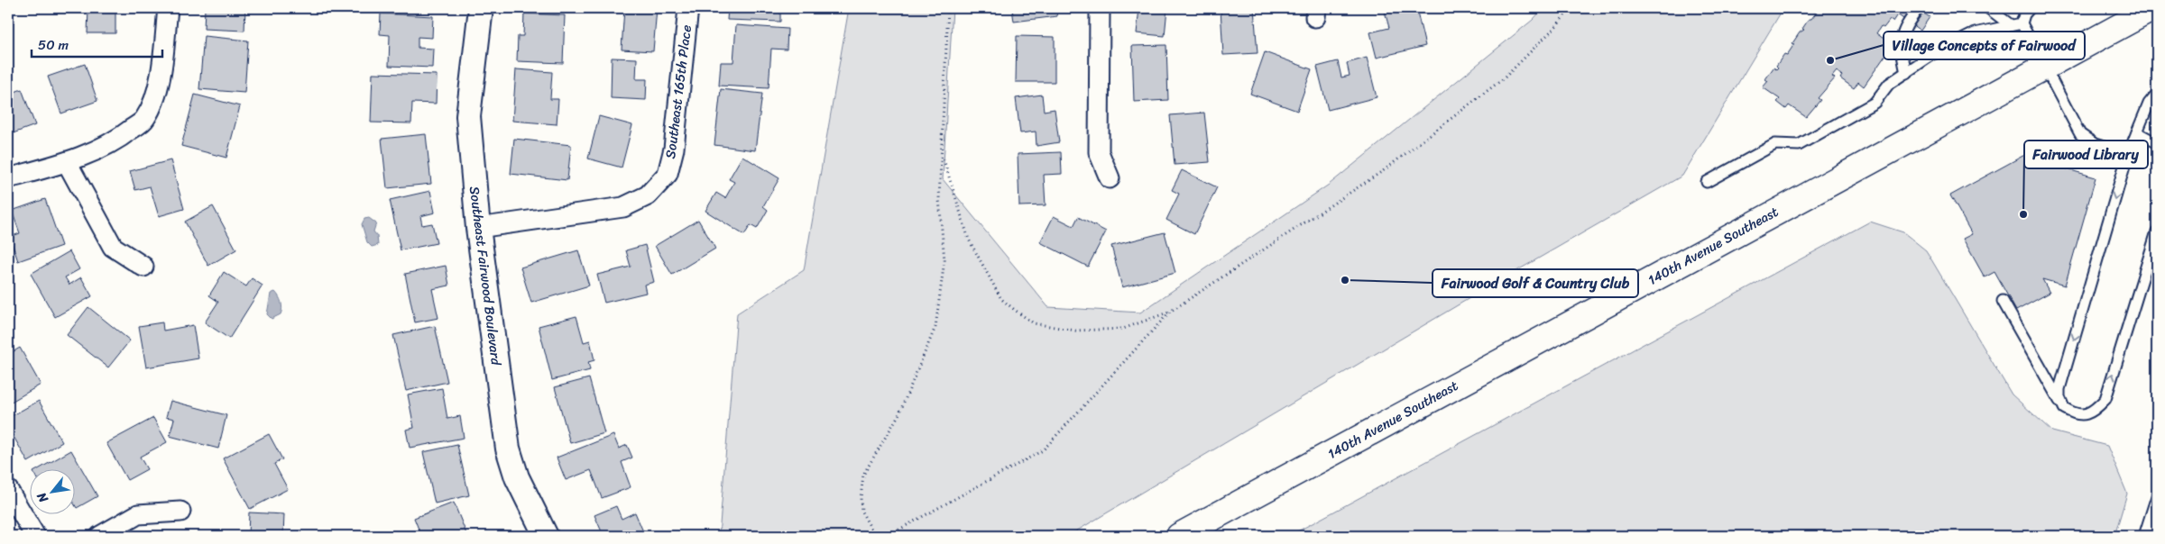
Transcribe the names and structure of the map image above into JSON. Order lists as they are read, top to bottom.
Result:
{
  "streets": {
    "main road": ["140th Avenue Southeast"],
    "street": ["Southeast 165th Place", "Southeast Fairwood Boulevard"]
  },
  "crossings": [
    ["Southeast 165th Place", "Southeast Fairwood Boulevard"]
  ],
  "places": ["Village Concepts of Fairwood", "Fairwood Library", "Fairwood Golf & Country Club"],
  "scale_bar": "50 m",
  "north": "bottom left"
}
